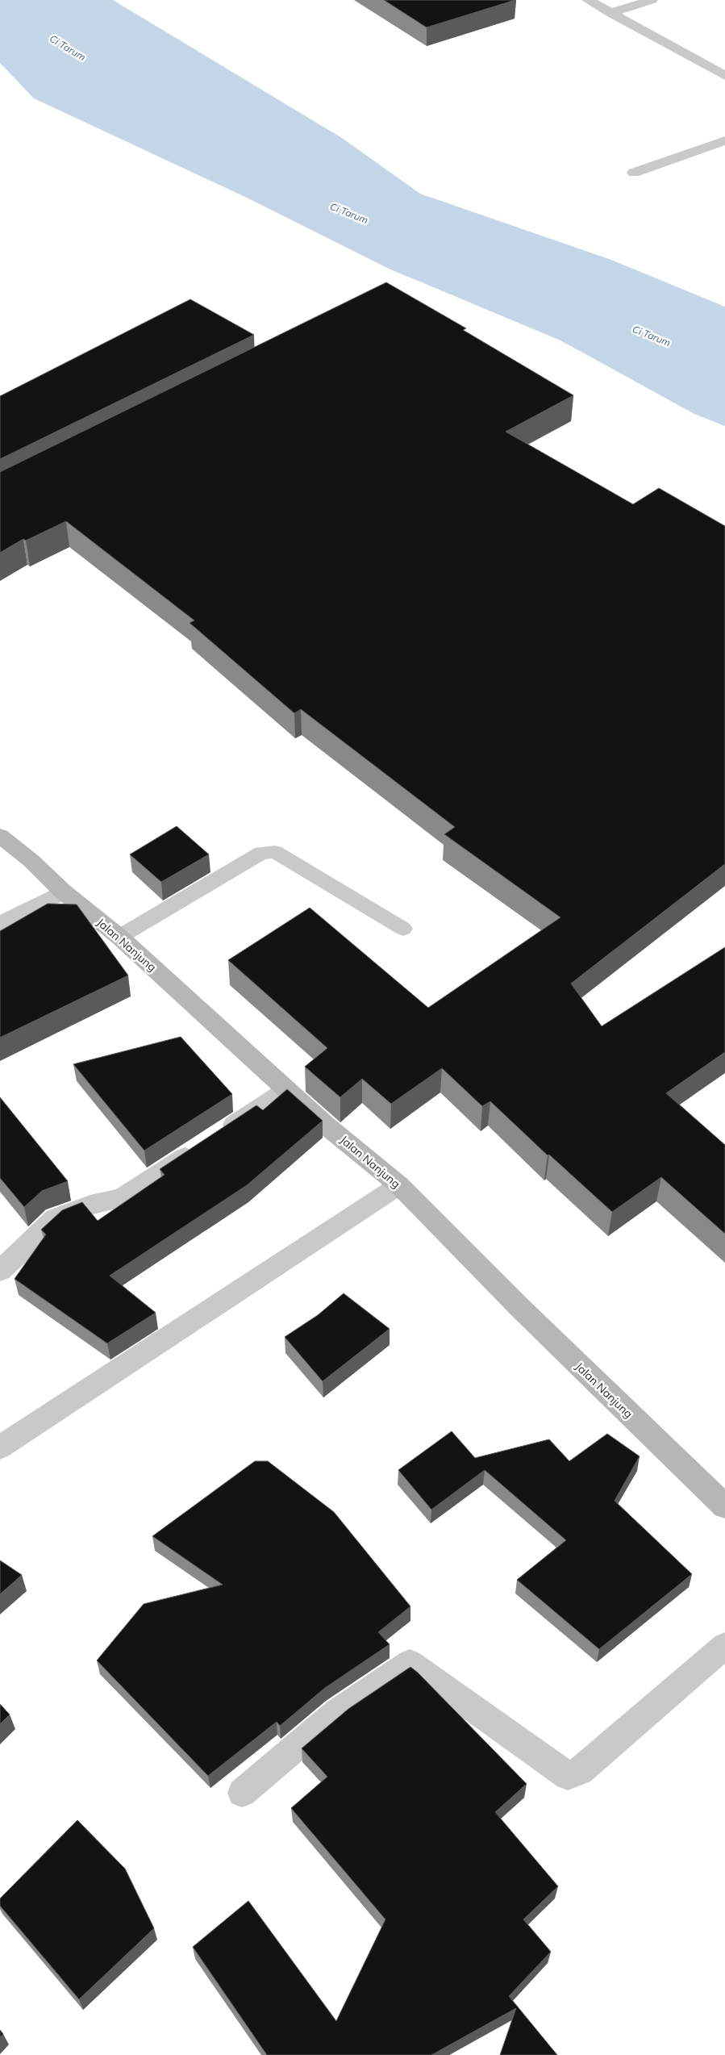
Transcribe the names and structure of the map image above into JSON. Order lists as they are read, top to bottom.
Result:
{
  "streets": {
    "main road": ["Jalan Nanjung"]
  },
  "water": ["Ci Tarum"]
}
